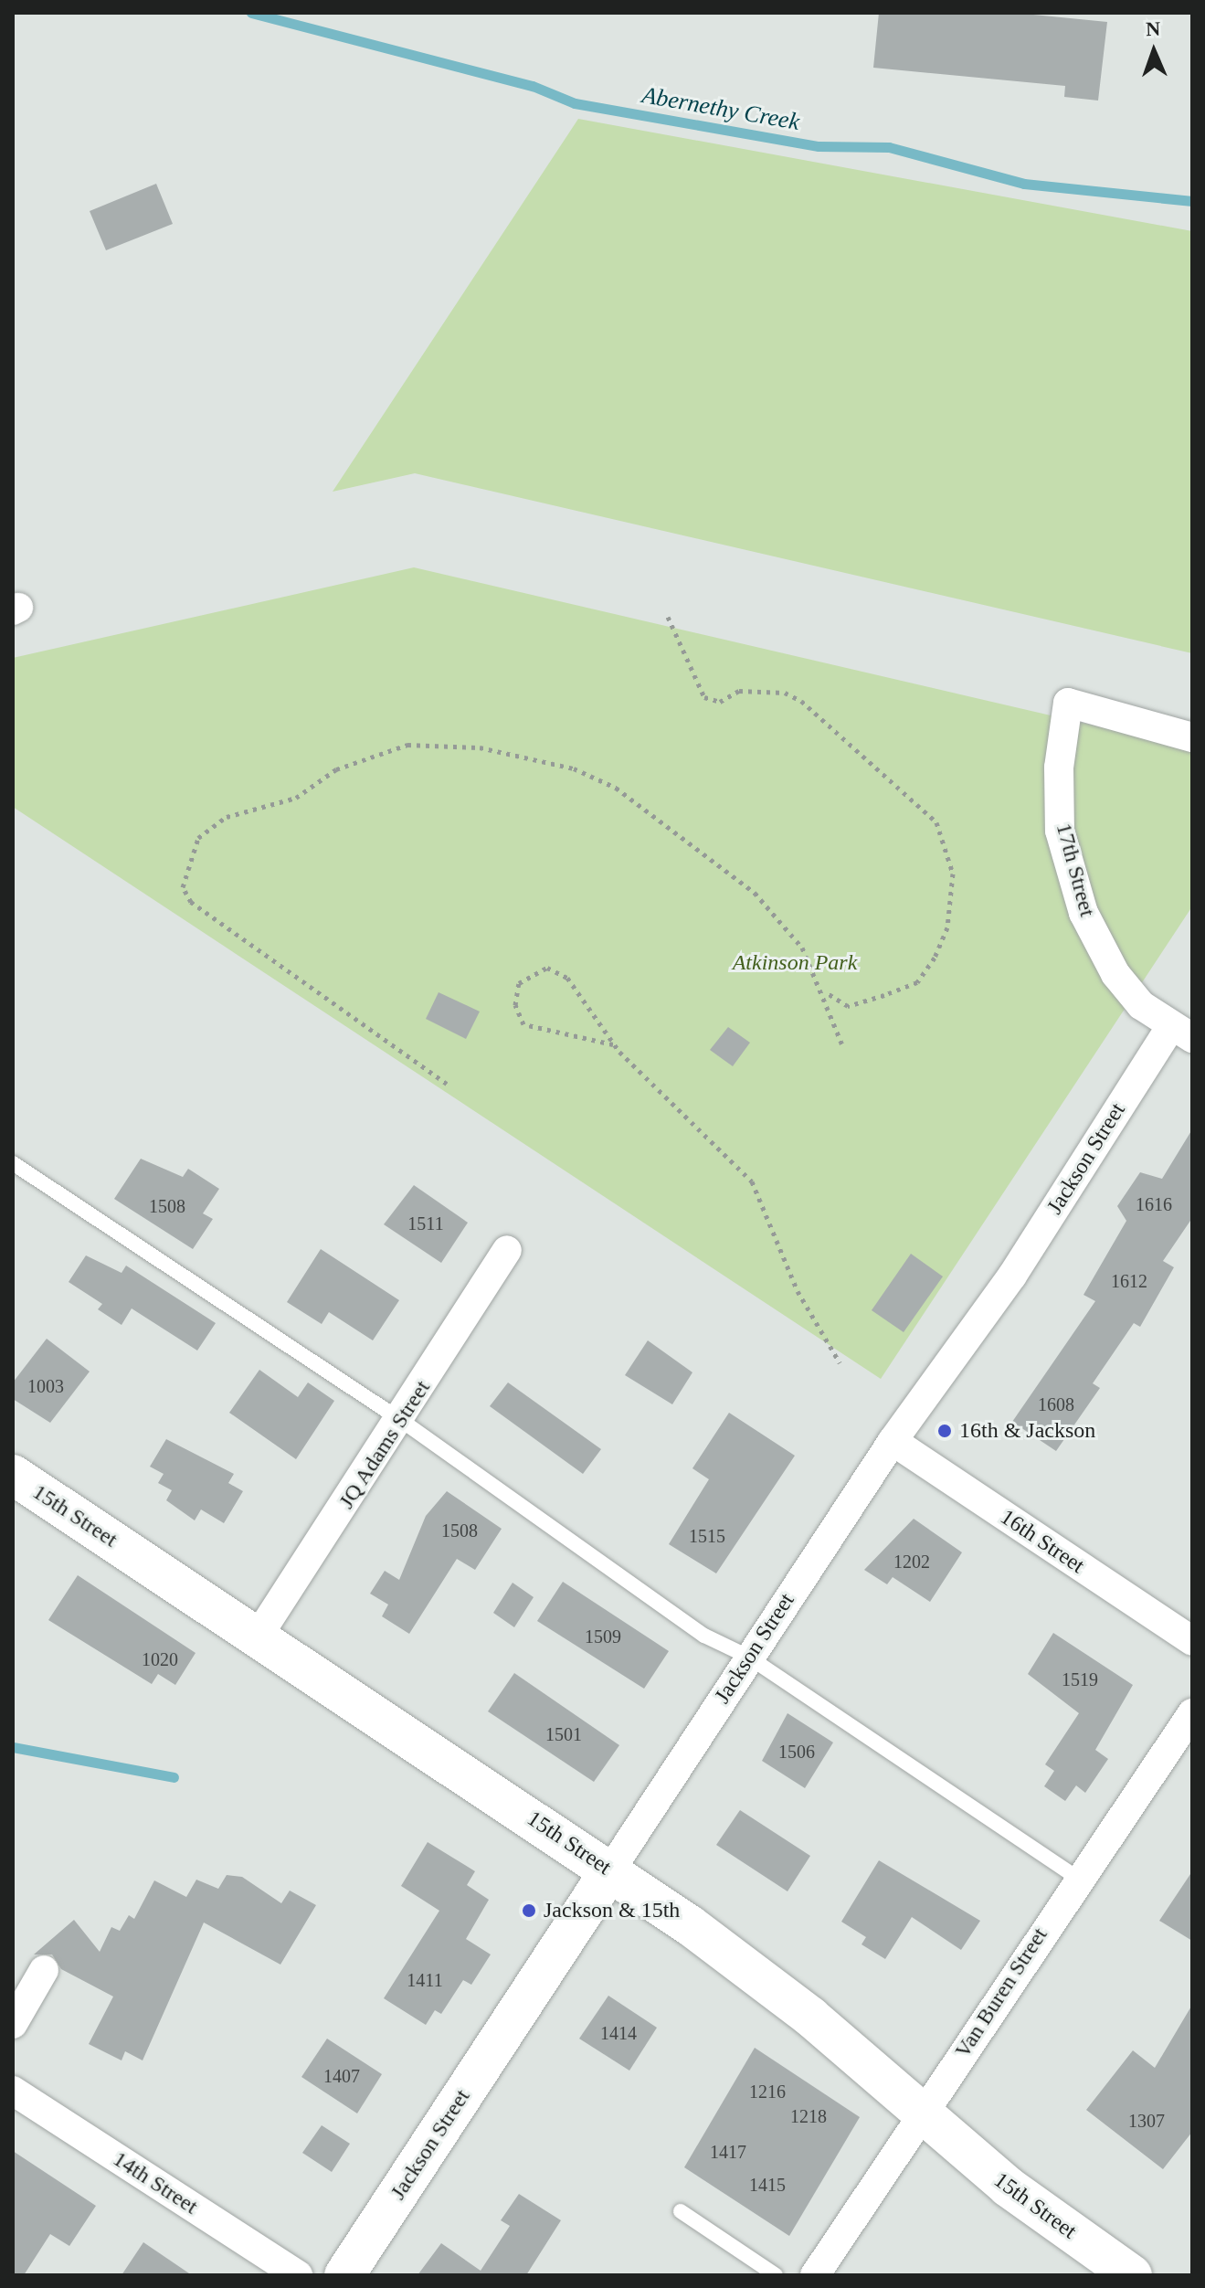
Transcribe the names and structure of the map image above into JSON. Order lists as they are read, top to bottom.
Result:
{
  "streets": {
    "street": [
      "17th Street",
      "Jackson Street",
      "JQ Adams Street",
      "15th Street",
      "16th Street",
      "Van Buren Street",
      "14th Street"
    ]
  },
  "crossings": [
    ["17th Street", "Jackson Street"],
    ["Jackson Street", "15th Street"],
    ["Jackson Street", "16th Street"],
    ["JQ Adams Street", "15th Street"],
    ["15th Street", "Van Buren Street"]
  ],
  "water": ["Abernethy Creek"],
  "parks": ["Atkinson Park"],
  "places": ["16th & Jackson", "Jackson & 15th"],
  "house_numbers": [
    "1616",
    "1508",
    "1511",
    "1612",
    "1003",
    "1608",
    "1508",
    "1515",
    "1202",
    "1509",
    "1020",
    "1519",
    "1501",
    "1506",
    "1411",
    "1414",
    "1407",
    "1216",
    "1218",
    "1307",
    "1417",
    "1415"
  ],
  "north": "top"
}
